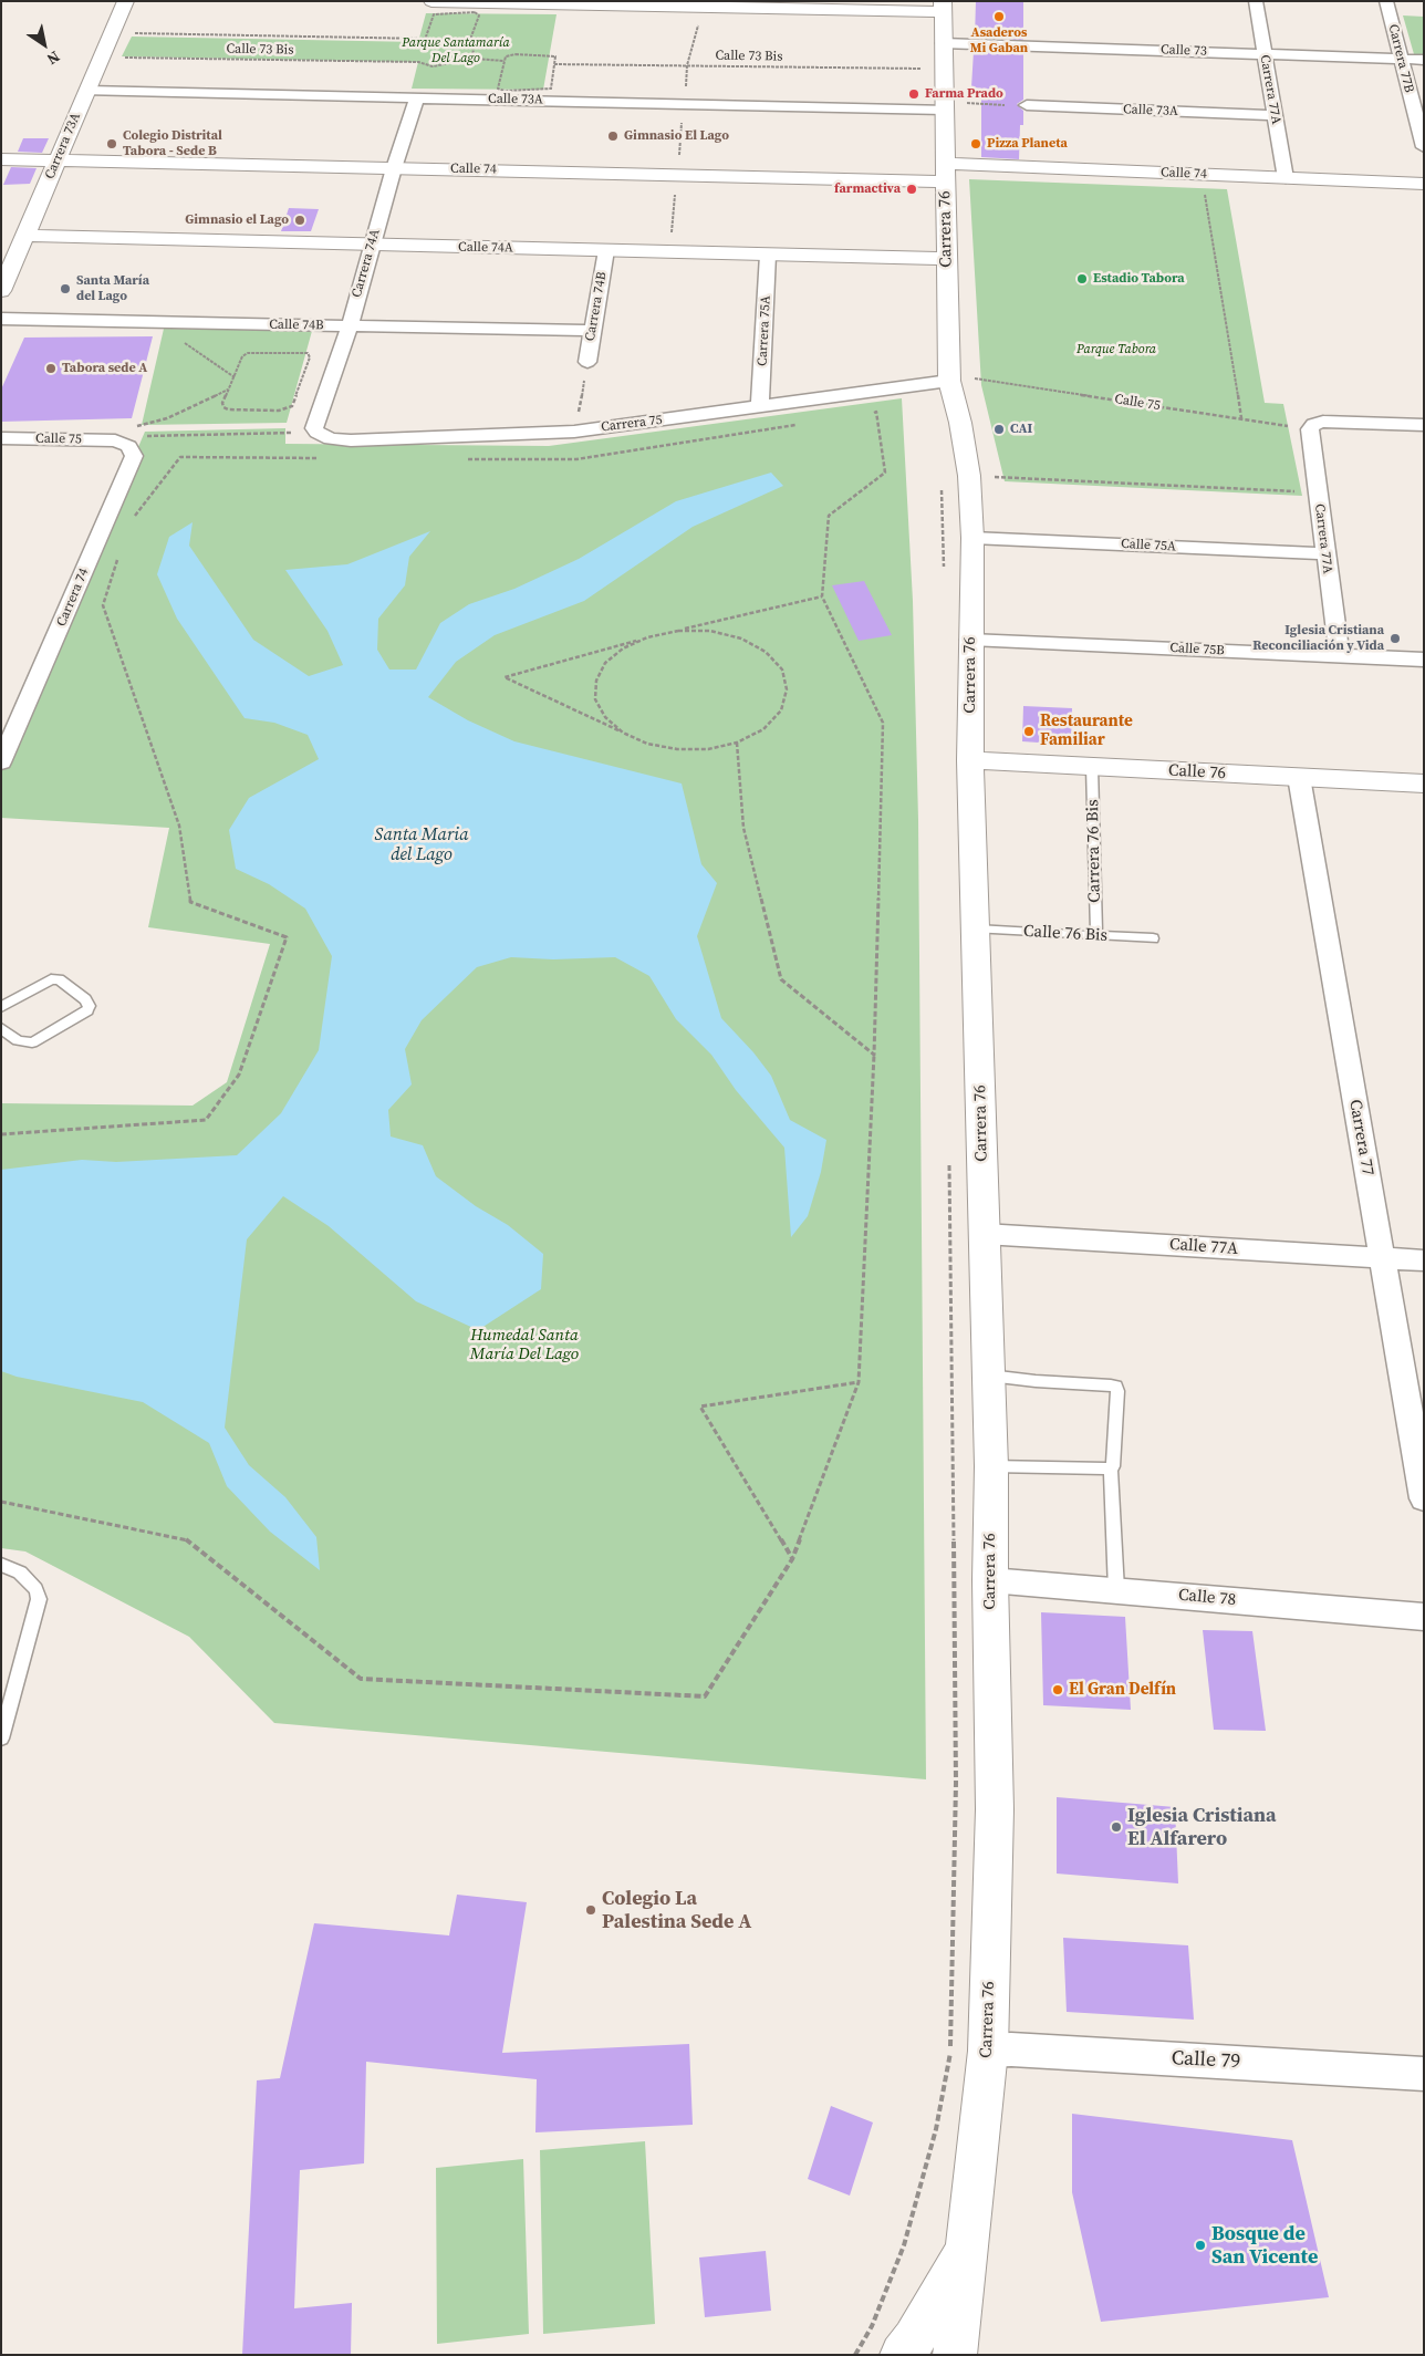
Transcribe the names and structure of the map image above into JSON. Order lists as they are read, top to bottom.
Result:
{
  "streets": {
    "street": [
      "Calle 73",
      "Carrera 77B",
      "Carrera 77A",
      "Calle 73A",
      "Carrera 73A",
      "Calle 74",
      "Carrera 76",
      "Calle 74A",
      "Carrera 74A",
      "Carrera 74B",
      "Calle 74B",
      "Carrera 75A",
      "Calle 75",
      "Carrera 75",
      "Calle 75A",
      "Carrera 74",
      "Calle 75B",
      "Calle 76",
      "Carrera 77",
      "Calle 77A",
      "Calle 78",
      "Calle 79"
    ],
    "lane": ["Carrera 76 Bis", "Calle 76 Bis"],
    "path": ["Calle 73 Bis"]
  },
  "crossings": [
    ["Calle 73 Bis", "Carrera 73A"],
    ["Calle 73 Bis", "Carrera 76"],
    ["Calle 73", "Carrera 77B"],
    ["Calle 73", "Carrera 77A"],
    ["Calle 73", "Carrera 76"],
    ["Carrera 77A", "Calle 73A"],
    ["Carrera 77A", "Calle 74"],
    ["Carrera 77A", "Calle 75"],
    ["Carrera 77A", "Calle 75A"],
    ["Carrera 77A", "Calle 75B"],
    ["Calle 73A", "Carrera 73A"],
    ["Calle 73A", "Carrera 76"],
    ["Calle 73A", "Carrera 74A"],
    ["Carrera 73A", "Calle 74"],
    ["Carrera 73A", "Calle 74A"],
    ["Calle 74", "Carrera 76"],
    ["Calle 74", "Carrera 74A"],
    ["Carrera 76", "Calle 74A"],
    ["Carrera 76", "Calle 75"],
    ["Carrera 76", "Carrera 75"],
    ["Carrera 76", "Calle 75A"],
    ["Carrera 76", "Calle 75B"],
    ["Carrera 76", "Calle 76"],
    ["Carrera 76", "Calle 76 Bis"],
    ["Carrera 76", "Calle 77A"],
    ["Carrera 76", "Calle 78"],
    ["Carrera 76", "Calle 79"],
    ["Calle 74A", "Carrera 74A"],
    ["Calle 74A", "Carrera 74B"],
    ["Calle 74A", "Carrera 75A"],
    ["Carrera 74A", "Calle 74B"],
    ["Carrera 74A", "Carrera 75"],
    ["Carrera 74B", "Calle 74B"],
    ["Carrera 75A", "Carrera 75"],
    ["Calle 75", "Carrera 75"],
    ["Calle 75", "Carrera 74"],
    ["Calle 76", "Carrera 76 Bis"],
    ["Calle 76", "Carrera 77"],
    ["Carrera 76 Bis", "Calle 76 Bis"],
    ["Carrera 77", "Calle 77A"]
  ],
  "water": ["Santa Maria del Lago"],
  "parks": ["Parque Santamaría Del Lago", "Parque Tabora", "Humedal Santa María Del Lago"],
  "places": [
    "Asaderos Mi Gaban",
    "Farma Prado",
    "Gimnasio El Lago",
    "Colegio Distrital Tabora - Sede B",
    "Pizza Planeta",
    "farmactiva",
    "Gimnasio el Lago",
    "Estadio Tabora",
    "Santa María del Lago",
    "Tabora sede A",
    "CAI",
    "Iglesia Cristiana Reconciliación y Vida",
    "Restaurante Familiar",
    "El Gran Delfín",
    "Iglesia Cristiana El Alfarero",
    "Colegio La Palestina Sede A",
    "Bosque de San Vicente"
  ],
  "north": "bottom right"
}
